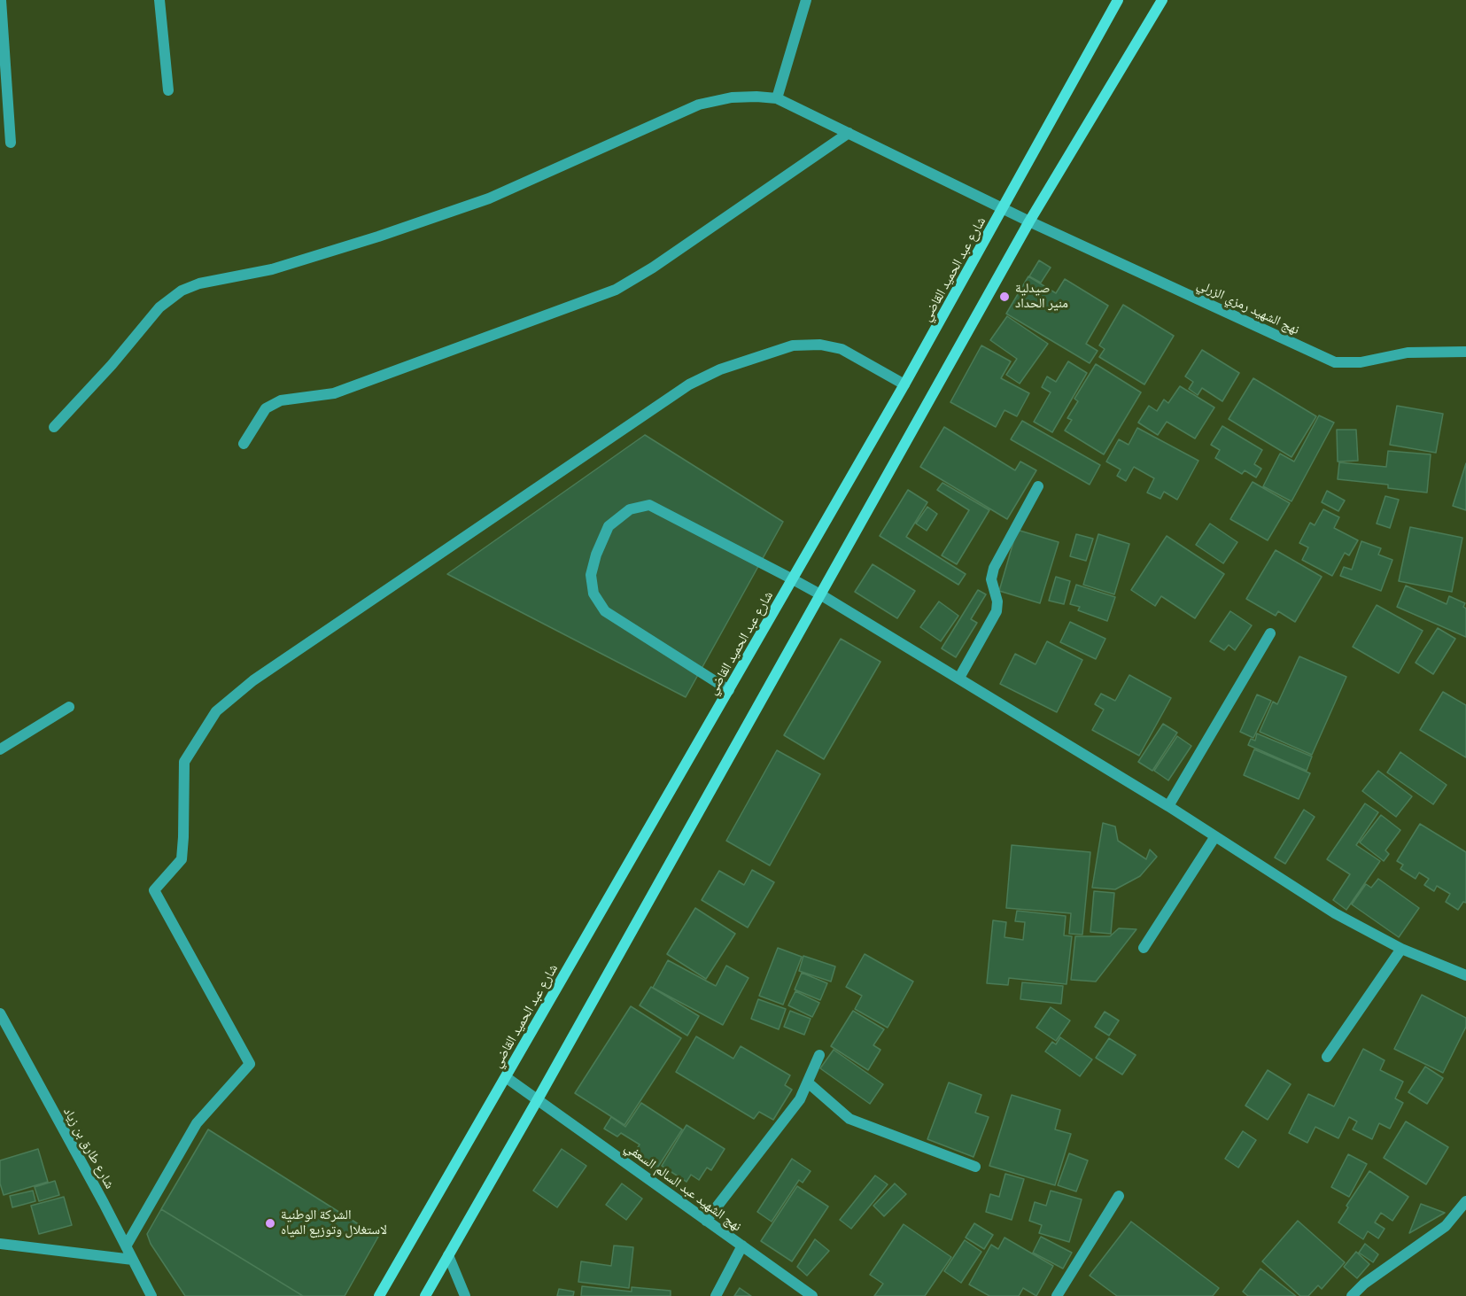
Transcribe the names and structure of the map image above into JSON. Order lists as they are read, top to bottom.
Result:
{
  "streets": {
    "main road": ["شارع عبد الحميد القاضي"],
    "street": ["نهج الشهيد رمزي الزرلي", "شارع طارق بن زياد", "نهج الشهيد عبد السالم السعفي"]
  },
  "crossings": [
    ["شارع عبد الحميد القاضي", "نهج الشهيد رمزي الزرلي"],
    ["شارع عبد الحميد القاضي", "نهج الشهيد عبد السالم السعفي"]
  ],
  "places": ["صيدلية منير الحداد", "الشركة الوطنية لاستغلال وتوزيع المياه"]
}
